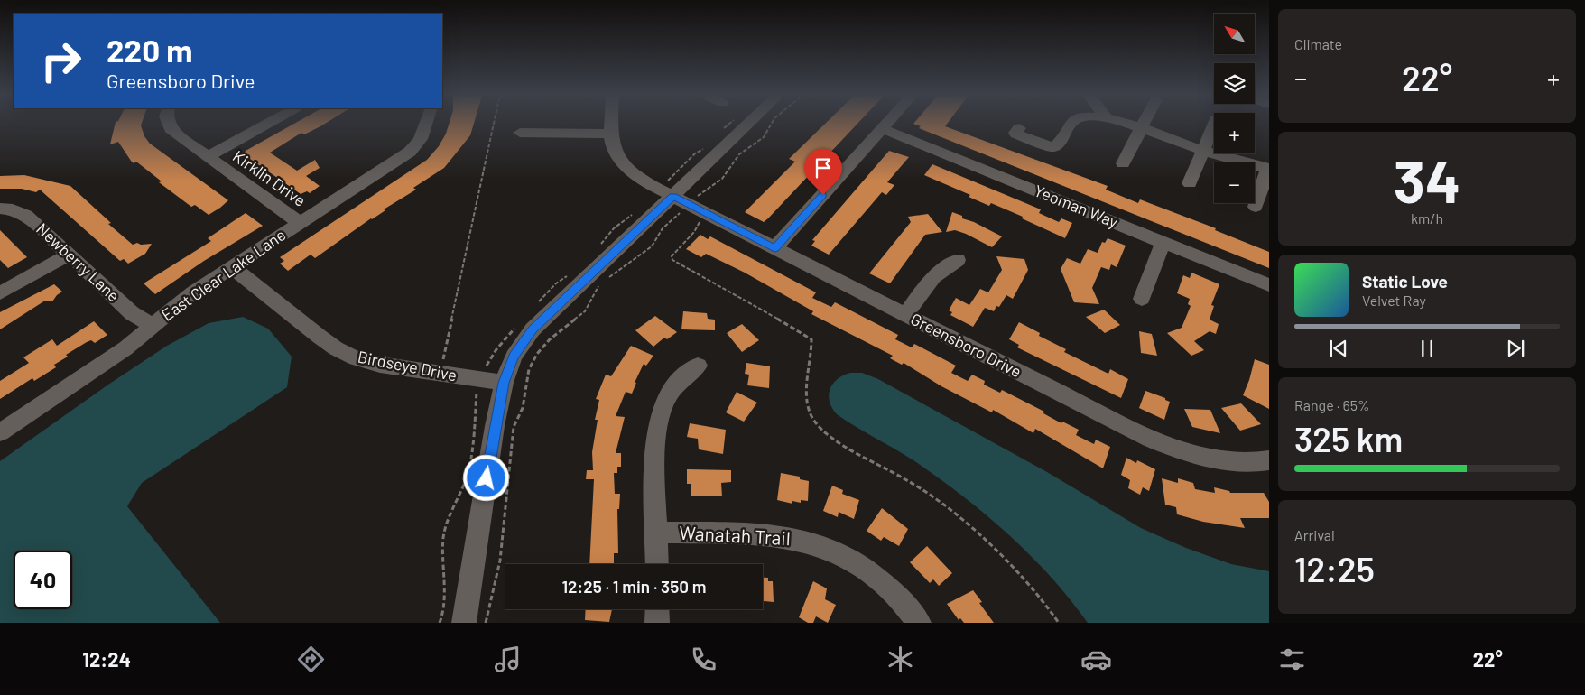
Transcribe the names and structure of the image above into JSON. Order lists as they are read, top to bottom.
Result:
{
  "streets": {
    "street": [
      "Kirklin Drive",
      "Yeoman Way",
      "Newberry Lane",
      "East Clear Lake Lane",
      "Greensboro Drive",
      "Birdseye Drive",
      "Wanatah Trail"
    ]
  },
  "crossings": [
    ["Kirklin Drive", "East Clear Lake Lane"],
    ["Newberry Lane", "East Clear Lake Lane"],
    ["East Clear Lake Lane", "Birdseye Drive"]
  ],
  "north": "top left",
  "page": {
    "tile": [
      "Climate",
      ["34", "km/h"],
      ["Range · 65%", "325 km"],
      ["Arrival", "12:25"]
    ],
    "map_buttons": ["+", "−"],
    "turn": ["220 m", "Greensboro Drive"],
    "heat": ["−", "22°", "+"],
    "song": ["Static Love", "Velvet Ray"],
    "limit": "40",
    "trip": "12:25 · 1 min · 350 m",
    "tabs": ["12:24", "22°"]
  }
}
